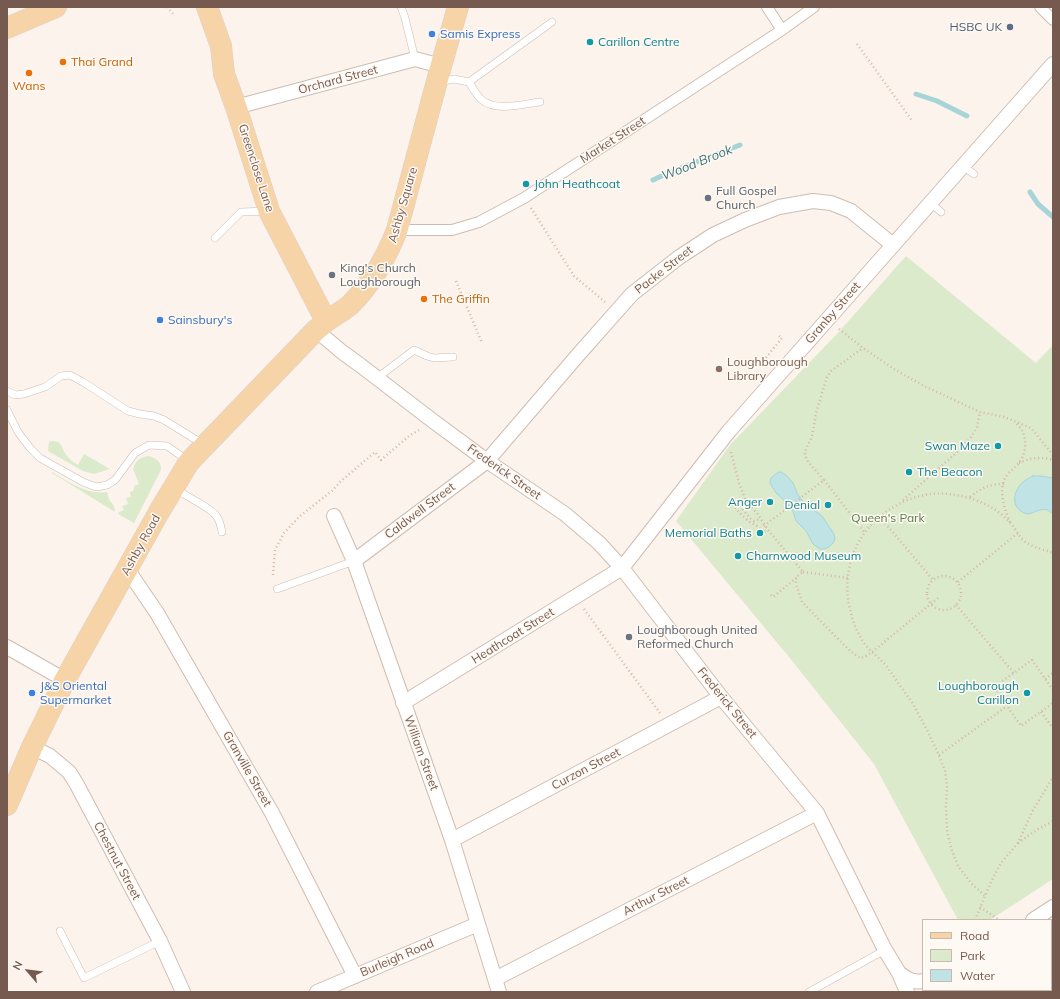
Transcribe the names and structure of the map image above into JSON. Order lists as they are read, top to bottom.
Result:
{
  "streets": {
    "main road": ["Greenclose Lane", "Ashby Square", "Ashby Road"],
    "street": [
      "Orchard Street",
      "Market Street",
      "Packe Street",
      "Granby Street",
      "Frederick Street",
      "Caldwell Street",
      "Heathcoat Street",
      "William Street",
      "Granville Street",
      "Curzon Street",
      "Chestnut Street",
      "Arthur Street",
      "Burleigh Road"
    ]
  },
  "crossings": [
    ["Orchard Street", "Greenclose Lane"],
    ["Orchard Street", "Ashby Square"],
    ["Market Street", "Ashby Square"],
    ["Greenclose Lane", "Ashby Square"],
    ["Greenclose Lane", "Frederick Street"],
    ["Greenclose Lane", "Ashby Road"],
    ["Ashby Square", "Frederick Street"],
    ["Ashby Square", "Ashby Road"],
    ["Packe Street", "Granby Street"],
    ["Packe Street", "Frederick Street"],
    ["Packe Street", "Caldwell Street"],
    ["Granby Street", "Frederick Street"],
    ["Granby Street", "Heathcoat Street"],
    ["Frederick Street", "Caldwell Street"],
    ["Frederick Street", "Ashby Road"],
    ["Frederick Street", "Heathcoat Street"],
    ["Frederick Street", "Curzon Street"],
    ["Frederick Street", "Arthur Street"],
    ["Caldwell Street", "William Street"],
    ["Ashby Road", "Granville Street"],
    ["Ashby Road", "Chestnut Street"],
    ["Heathcoat Street", "William Street"],
    ["William Street", "Curzon Street"],
    ["William Street", "Arthur Street"],
    ["William Street", "Burleigh Road"],
    ["Granville Street", "Burleigh Road"]
  ],
  "water": ["Wood Brook"],
  "parks": ["Queen's Park"],
  "places": [
    "HSBC UK",
    "Samis Express",
    "Carillon Centre",
    "Thai Grand",
    "Wans",
    "John Heathcoat",
    "Full Gospel Church",
    "King's Church Loughborough",
    "The Griffin",
    "Sainsbury's",
    "Loughborough Library",
    "Swan Maze",
    "The Beacon",
    "Anger",
    "Denial",
    "Memorial Baths",
    "Charnwood Museum",
    "Loughborough United Reformed Church",
    "J&S Oriental Supermarket",
    "Loughborough Carillon"
  ],
  "legend": ["Road", "Park", "Water"],
  "north": "top left"
}
